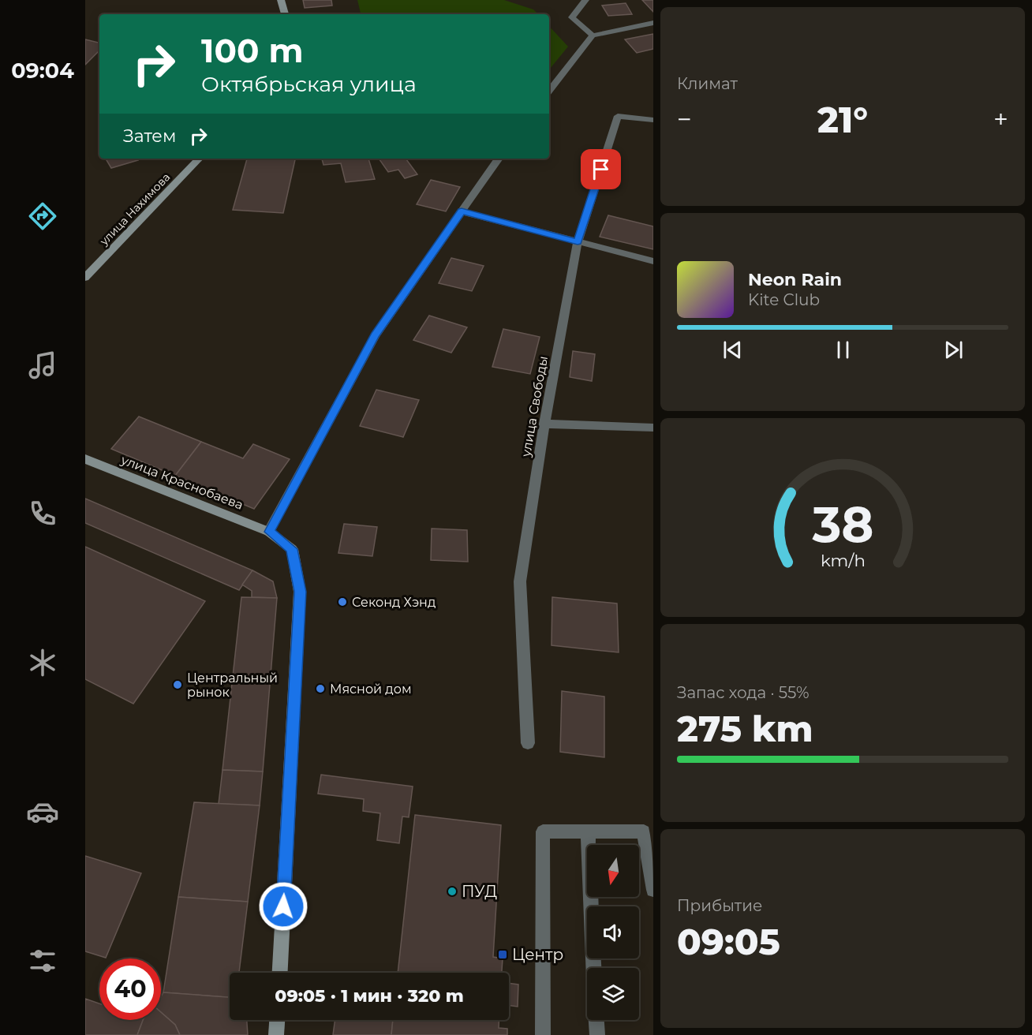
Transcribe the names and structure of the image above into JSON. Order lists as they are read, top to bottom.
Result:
{
  "streets": {
    "street": ["улица Нахимова", "улица Свободы", "улица Краснобаева"]
  },
  "places": {
    "other": [
      "Секонд Хэнд",
      "Центральный рынок",
      "Мясной дом",
      "ПУД"
    ],
    "transit": ["Центр"]
  },
  "north": "bottom",
  "page": {
    "tabs": "09:04",
    "tile": [
      "Климат",
      ["Запас хода · 55%", "275 km"],
      ["Прибытие", "09:05"]
    ],
    "turn": ["100 m", "Октябрьская улица"],
    "heat": ["−", "21°", "+"],
    "then": "Затем",
    "song": ["Neon Rain", "Kite Club"],
    "limit": "40",
    "trip": "09:05 · 1 мин · 320 m",
    "gauge": ["38", "km/h"]
  }
}
